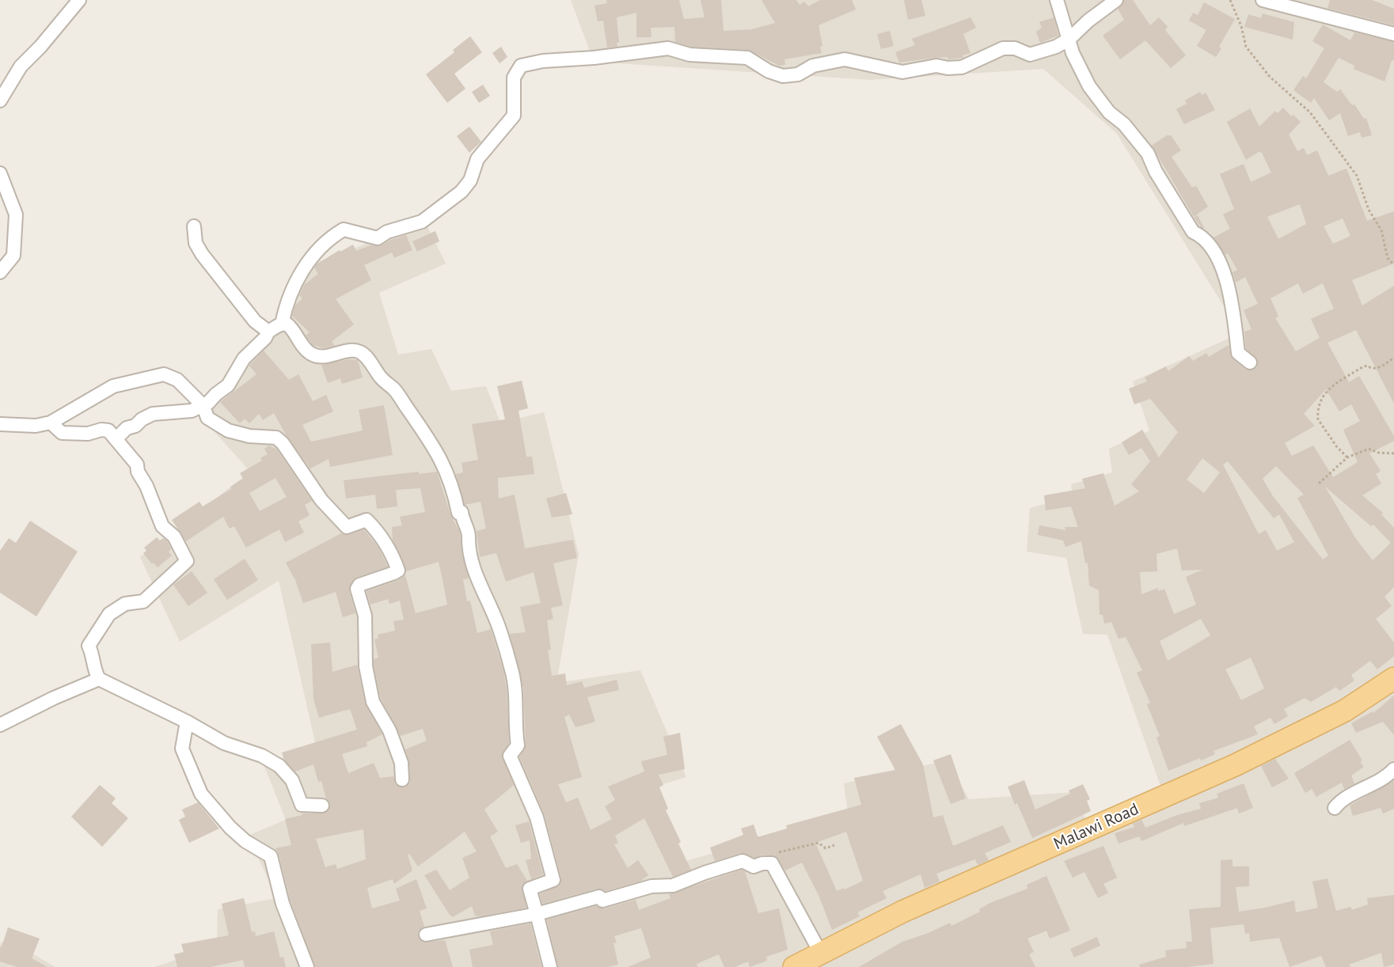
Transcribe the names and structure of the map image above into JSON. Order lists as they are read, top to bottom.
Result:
{
  "streets": {
    "main road": ["Malawi Road"]
  }
}
